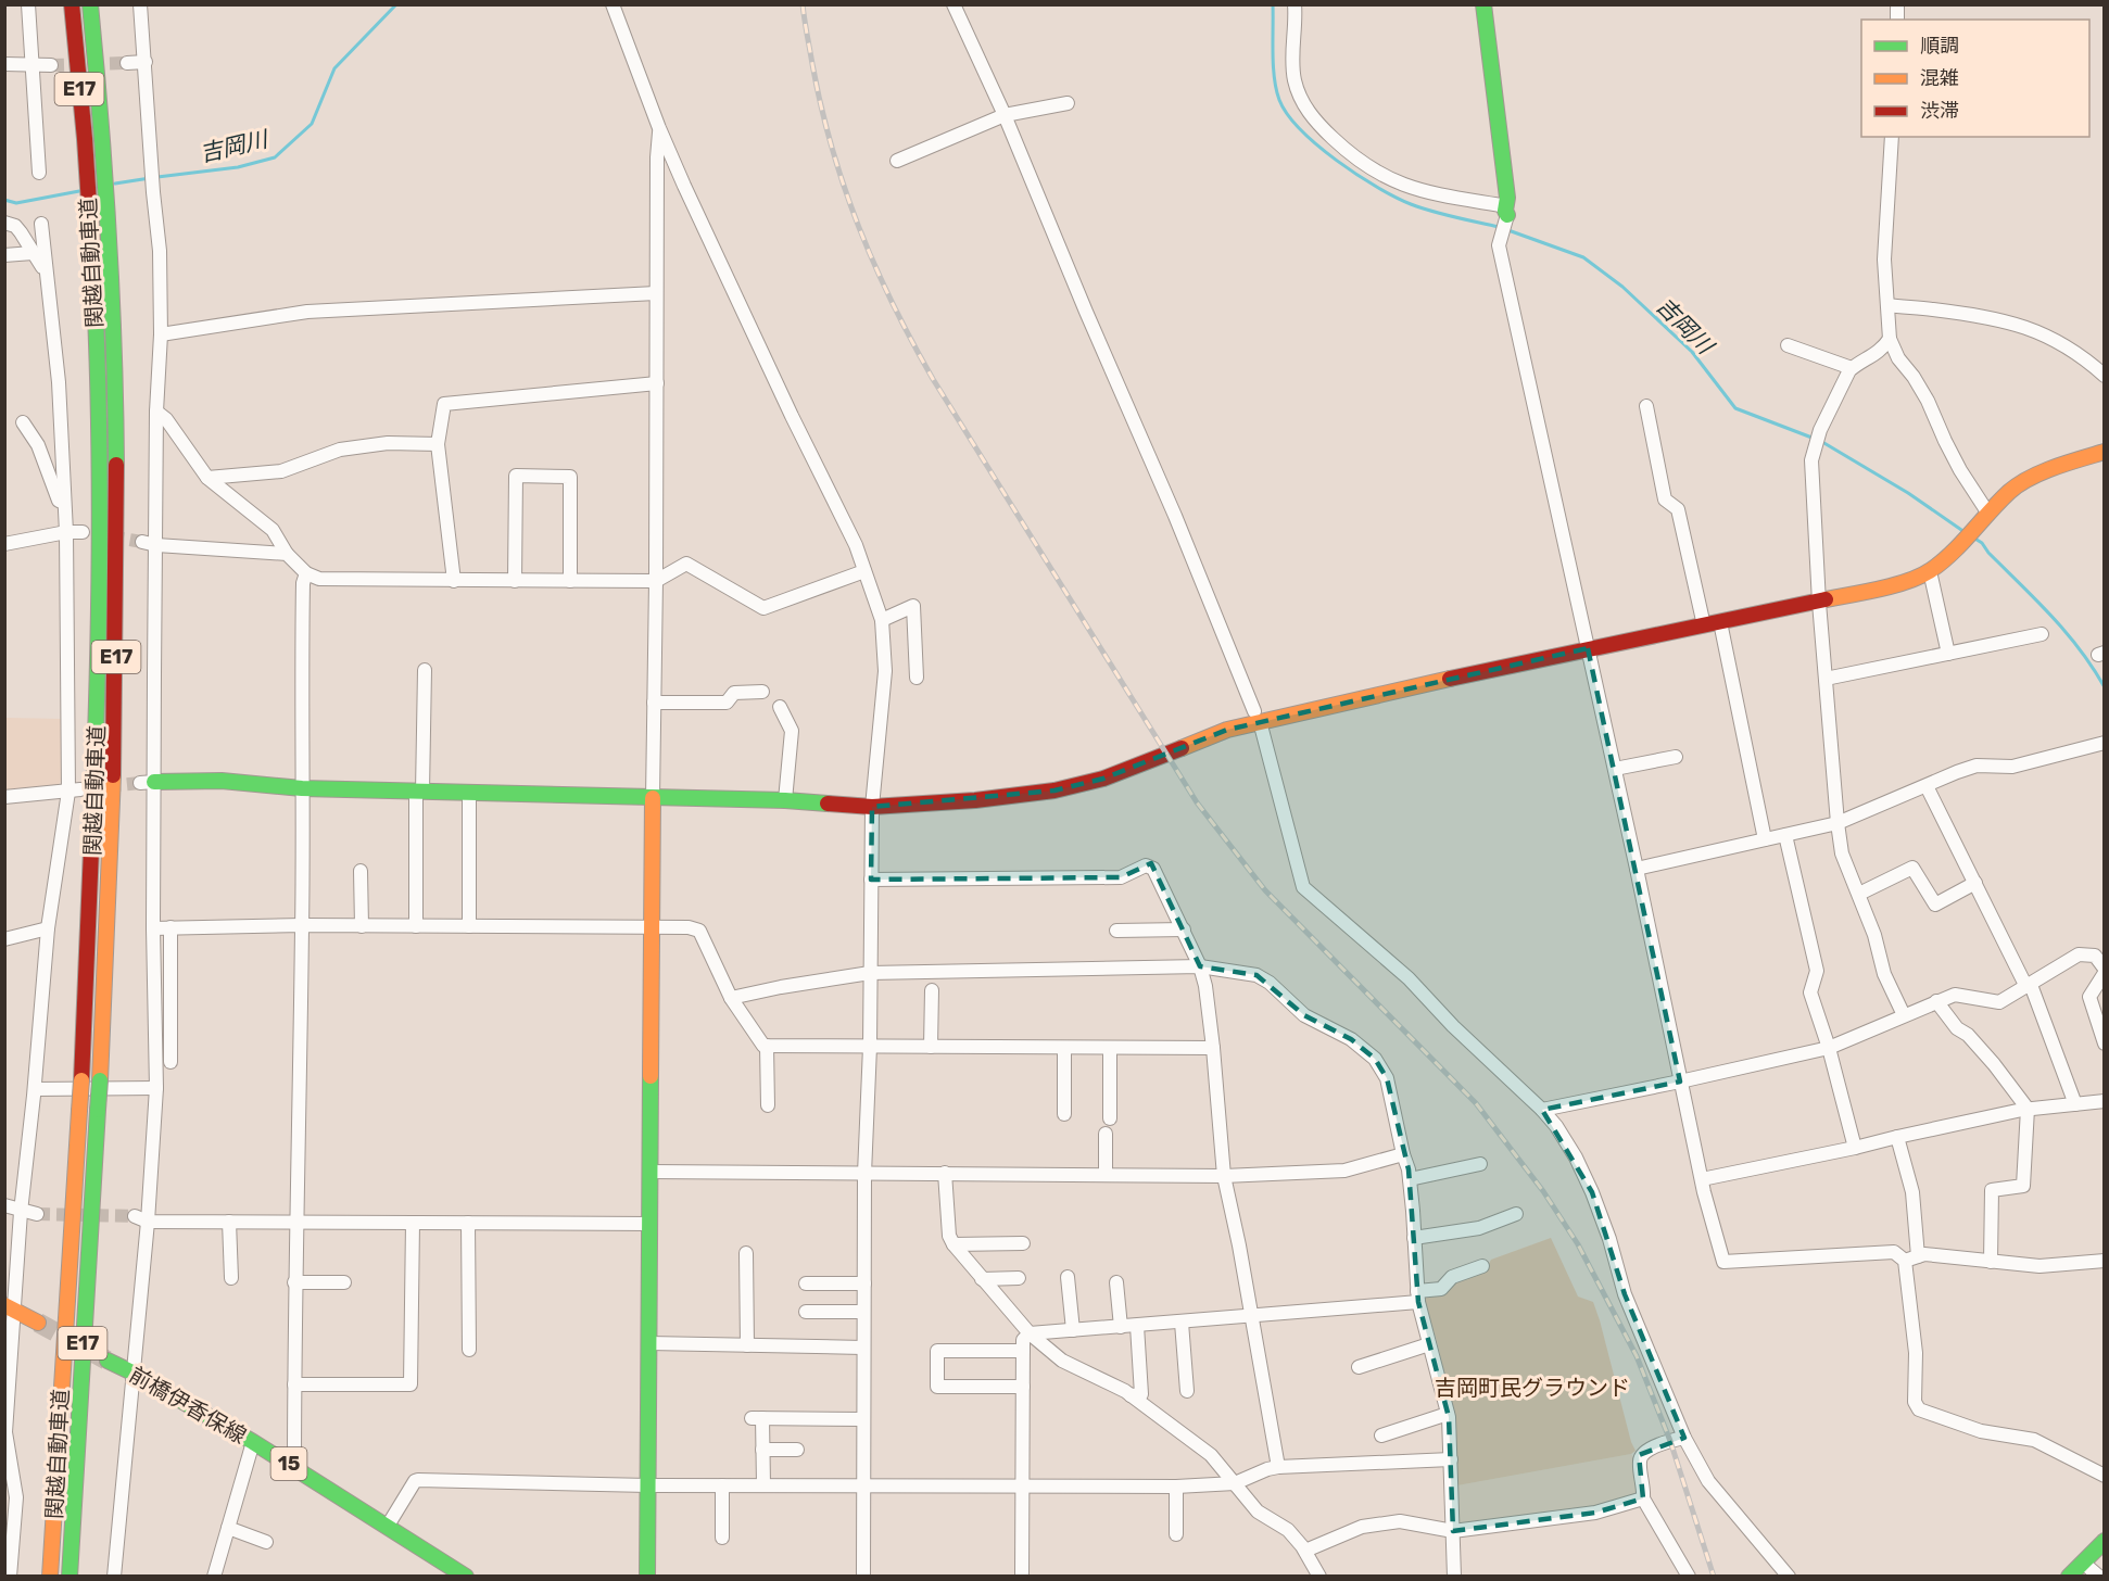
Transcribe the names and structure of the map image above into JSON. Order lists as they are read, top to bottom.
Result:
{
  "streets": {
    "main road": [
      "E17",
      "関越自動車道",
      "前橋伊香保線",
      "15"
    ]
  },
  "water": ["吉岡川"],
  "parks": ["吉岡町民グラウンド"],
  "legend": ["順調", "混雑", "渋滞"]
}
